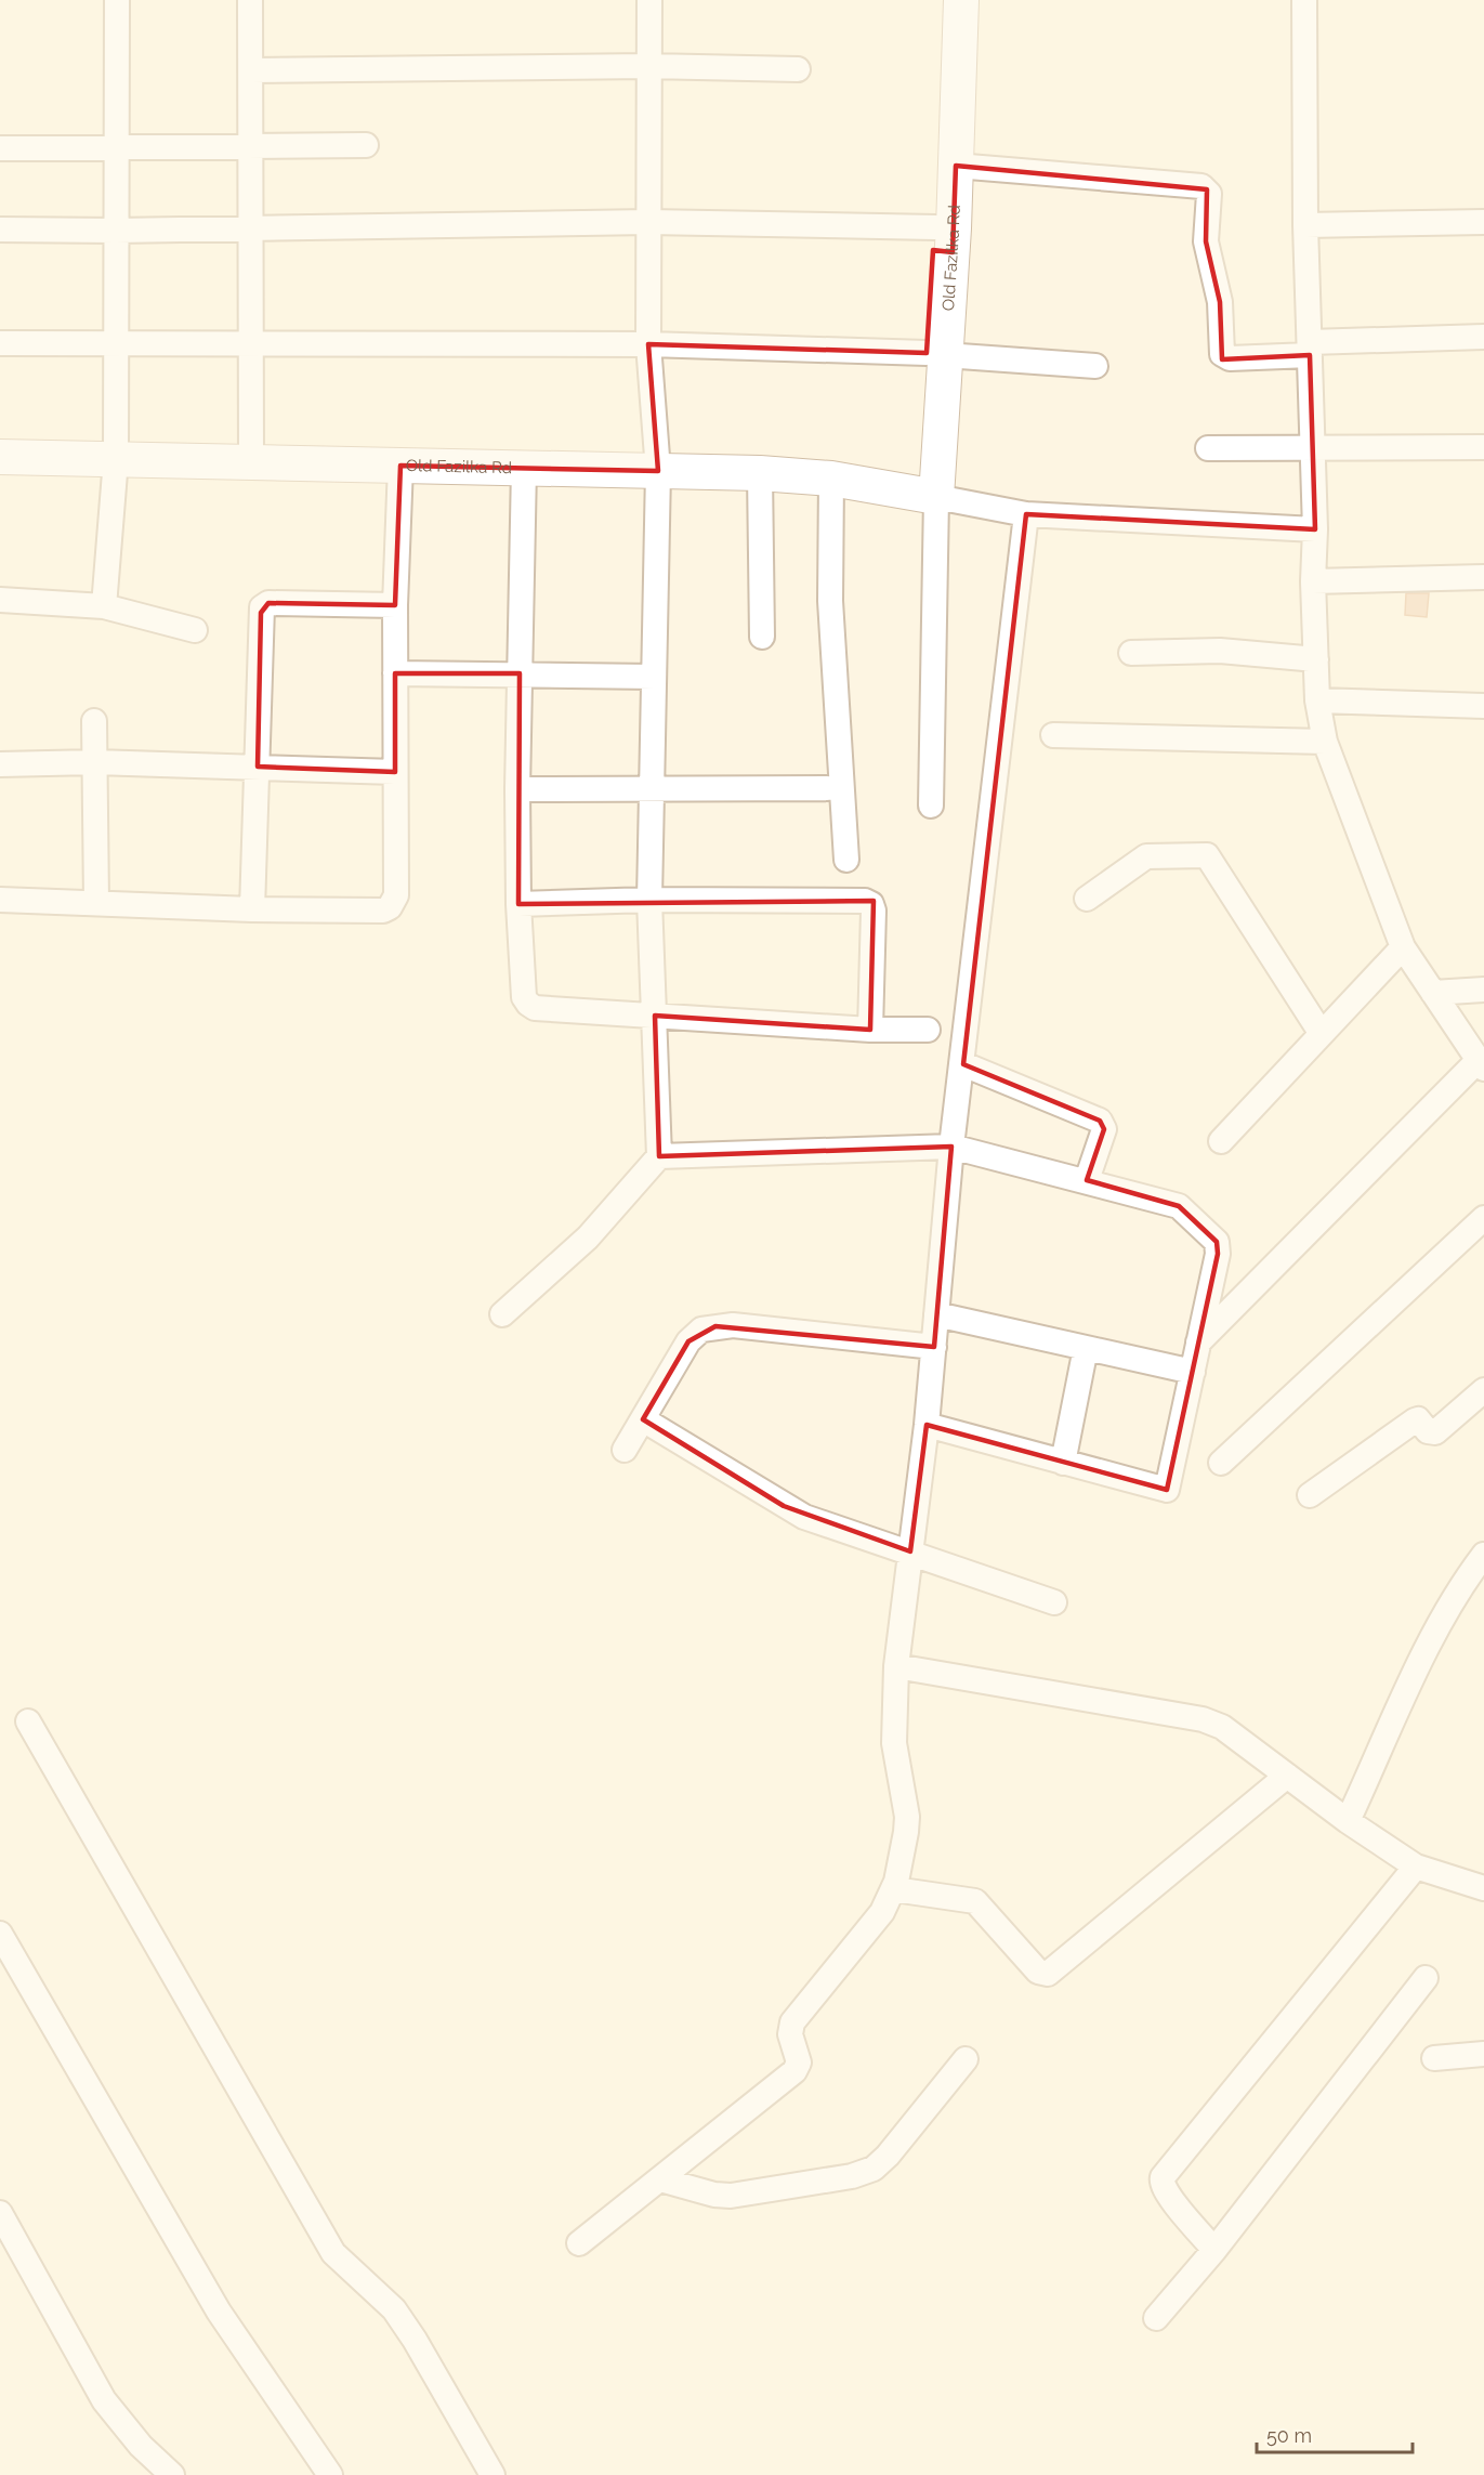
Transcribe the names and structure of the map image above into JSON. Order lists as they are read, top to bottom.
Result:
{
  "streets": {
    "main road": ["Old Fazilka Rd"]
  },
  "scale_bar": "50 m"
}
